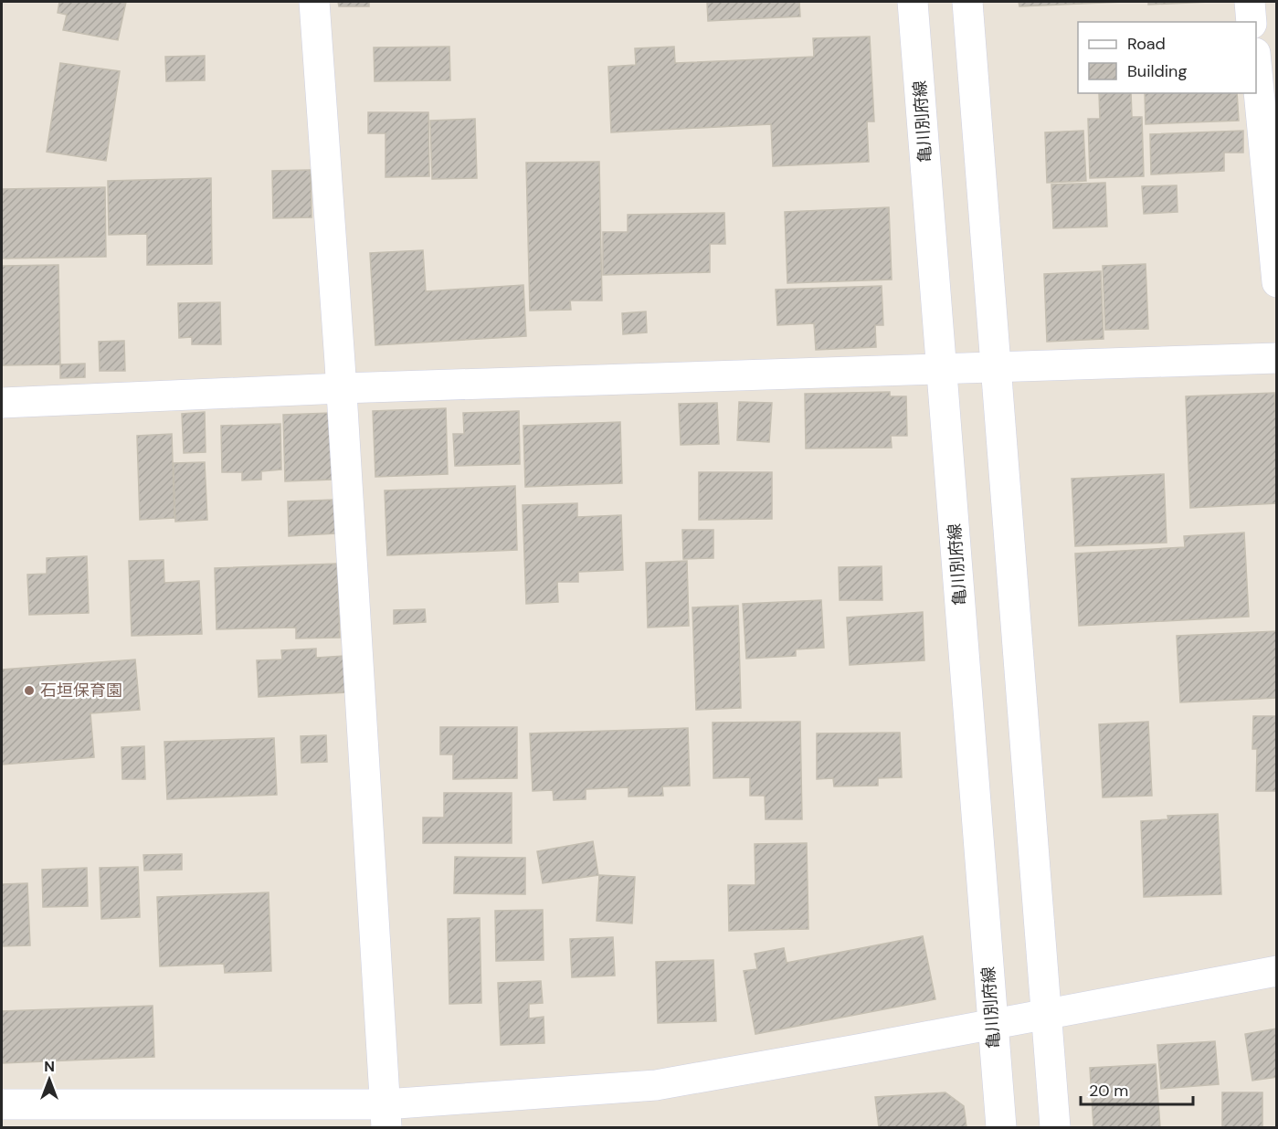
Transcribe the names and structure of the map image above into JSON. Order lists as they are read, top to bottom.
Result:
{
  "streets": {
    "street": ["亀川別府線"]
  },
  "places": ["石垣保育園"],
  "legend": ["Road", "Building"],
  "scale_bar": "20 m",
  "north": "top"
}
